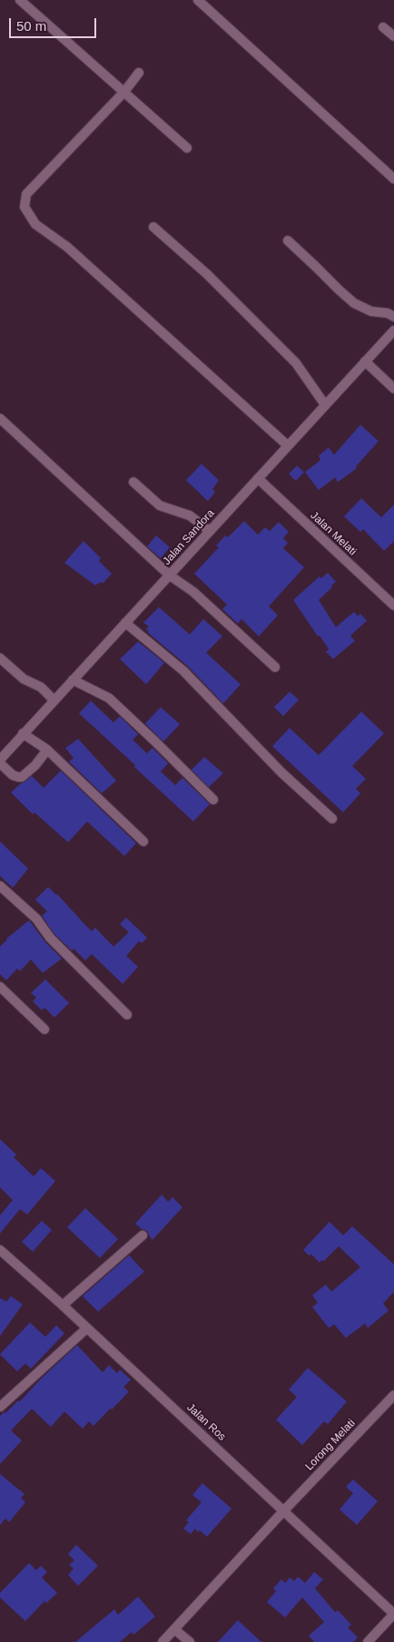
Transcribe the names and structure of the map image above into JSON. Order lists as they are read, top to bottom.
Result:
{
  "streets": {
    "street": [
      "Jalan Melati",
      "Jalan Sandora",
      "Jalan Ros",
      "Lorong Melati"
    ]
  },
  "crossings": [
    ["Jalan Melati", "Jalan Sandora"],
    ["Jalan Ros", "Lorong Melati"]
  ],
  "scale_bar": "50 m"
}
